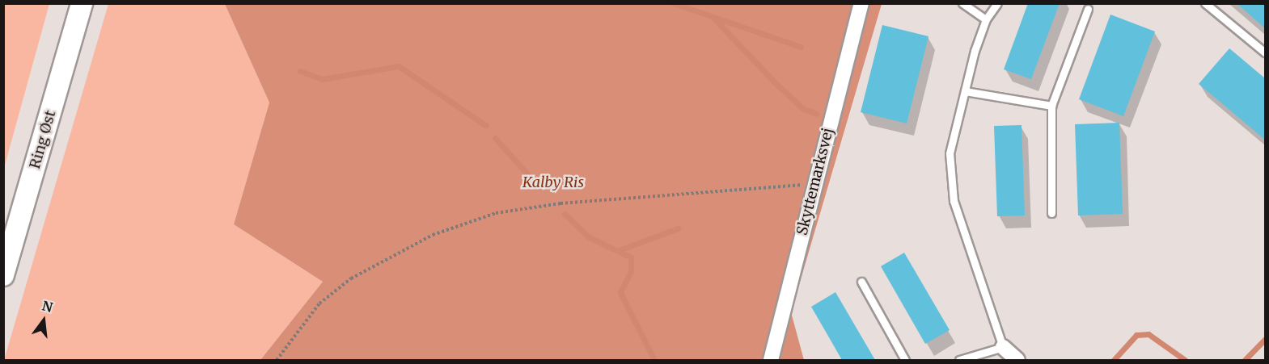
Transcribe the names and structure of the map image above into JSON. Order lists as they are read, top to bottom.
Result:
{
  "streets": {
    "main road": ["Ring Øst"],
    "street": ["Skyttemarksvej"]
  },
  "parks": ["Kalby Ris"],
  "north": "top"
}
